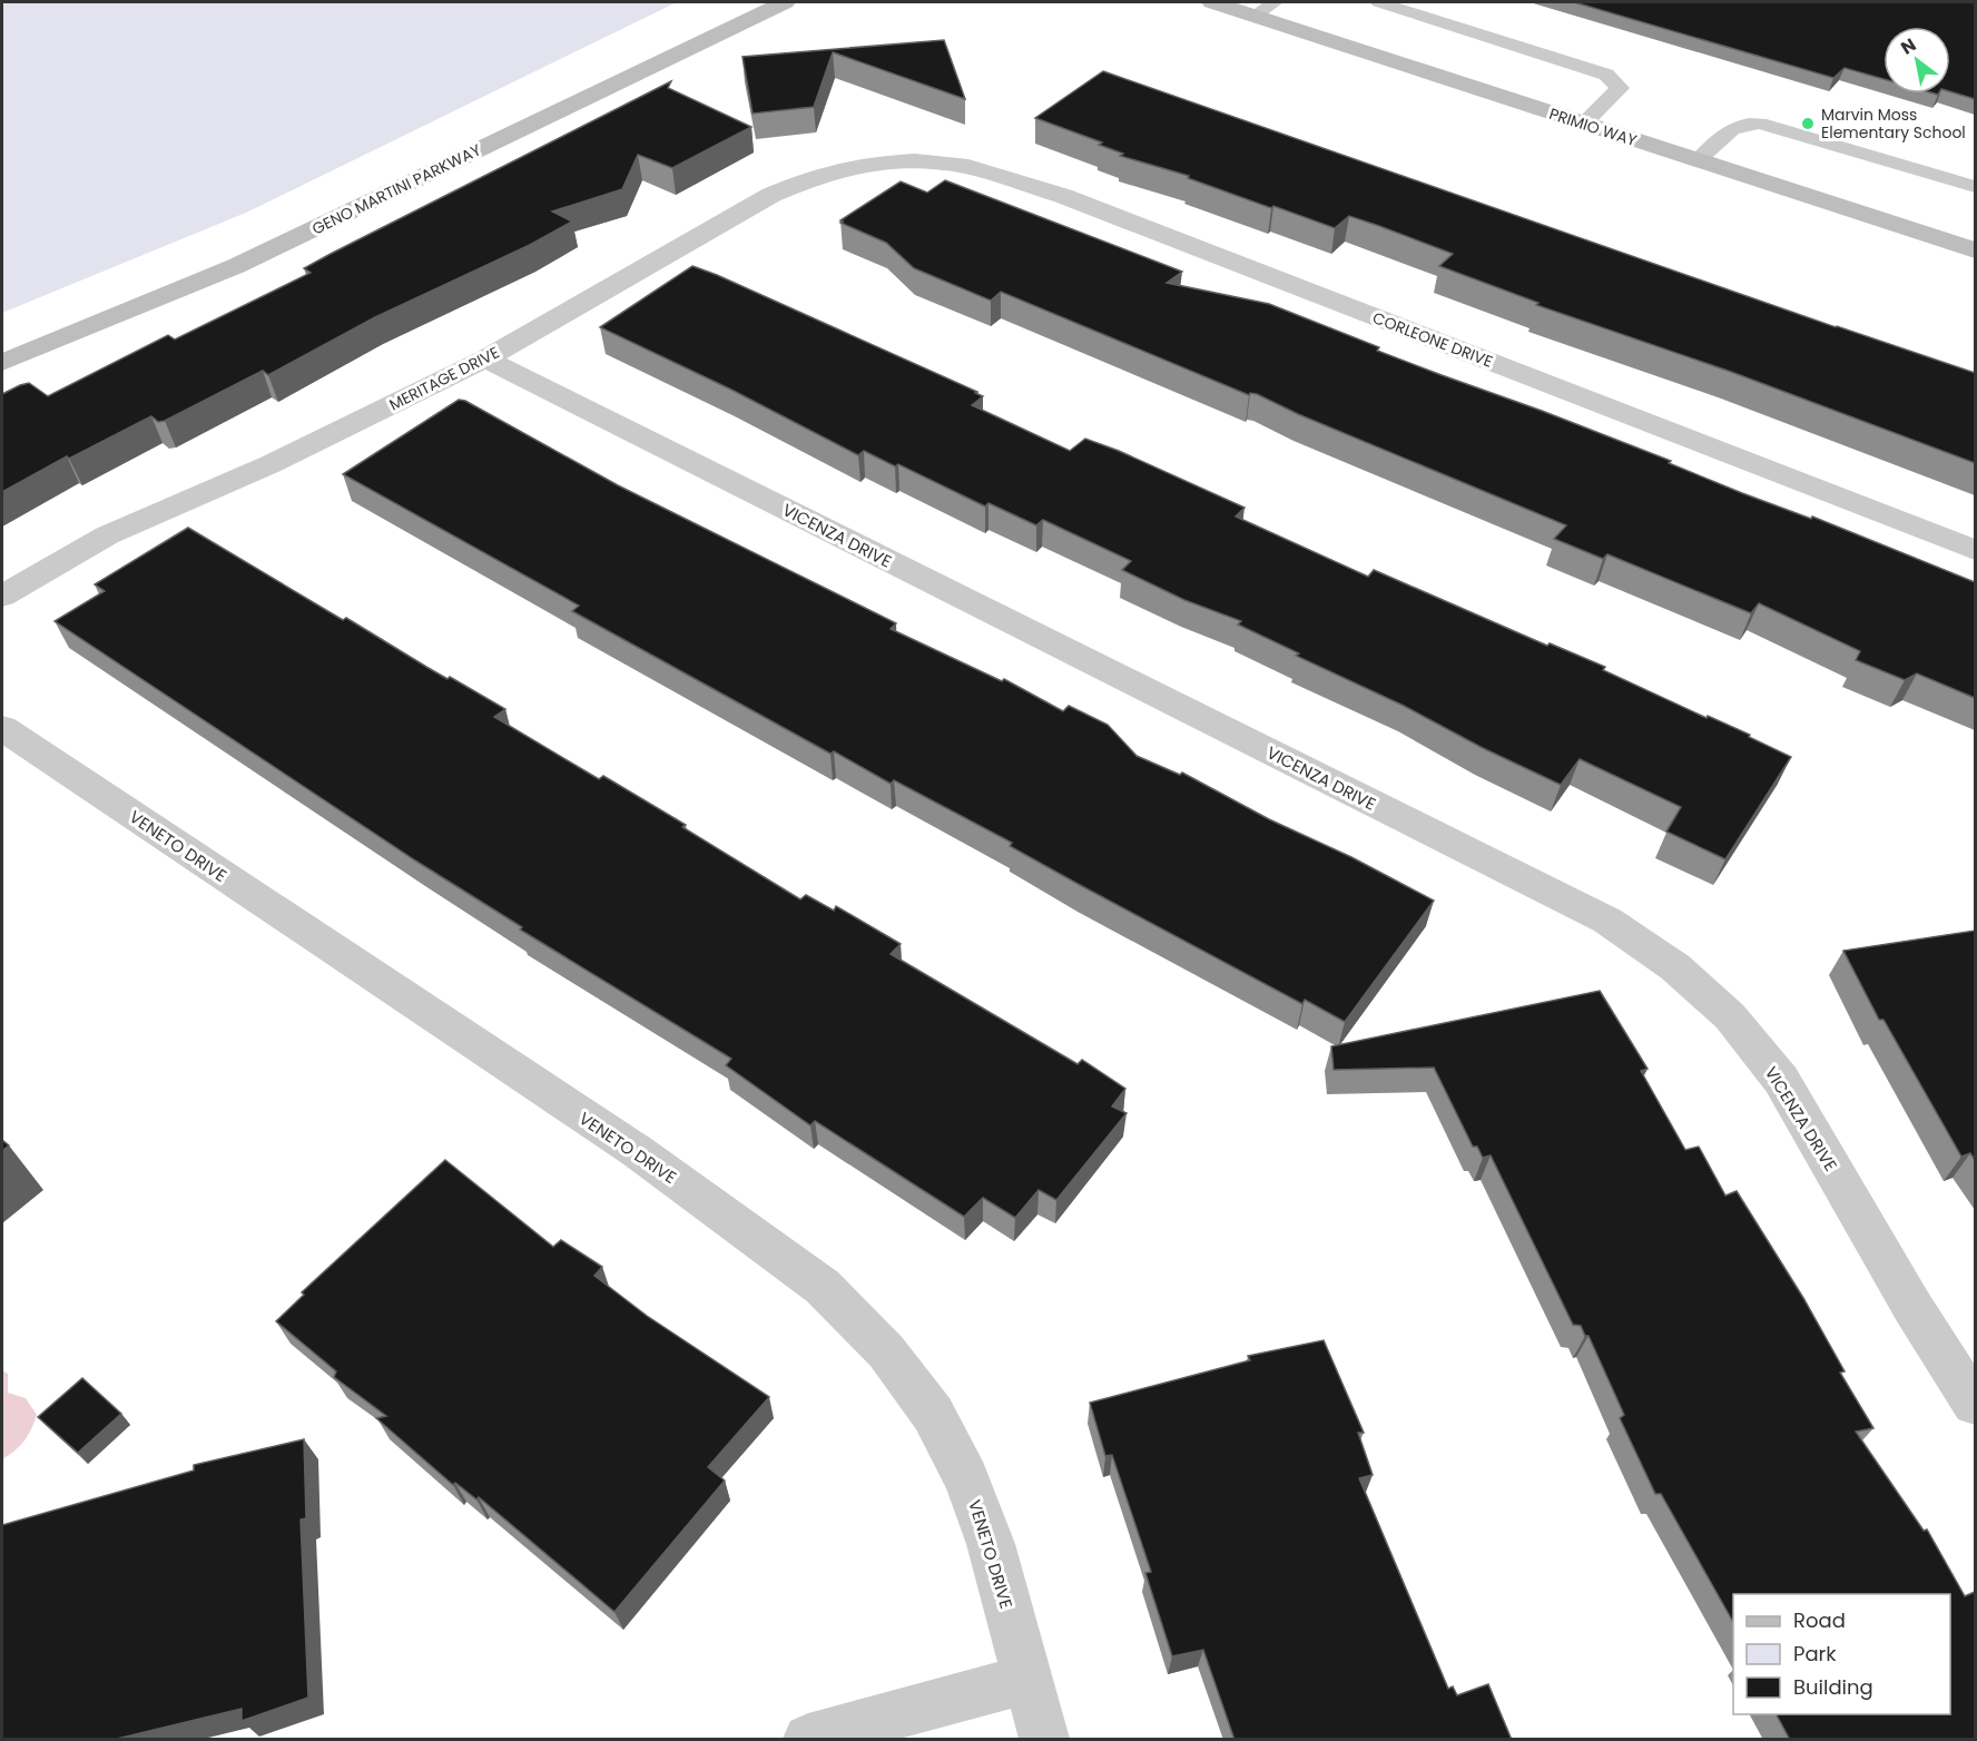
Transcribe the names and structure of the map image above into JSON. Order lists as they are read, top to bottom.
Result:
{
  "streets": {
    "street": [
      "PRIMIO WAY",
      "GENO MARTINI PARKWAY",
      "CORLEONE DRIVE",
      "MERITAGE DRIVE",
      "VICENZA DRIVE",
      "VENETO DRIVE"
    ]
  },
  "crossings": [
    ["CORLEONE DRIVE", "MERITAGE DRIVE"],
    ["MERITAGE DRIVE", "VICENZA DRIVE"]
  ],
  "places": ["Marvin Moss Elementary School"],
  "legend": ["Road", "Park", "Building"],
  "north": "top left"
}
